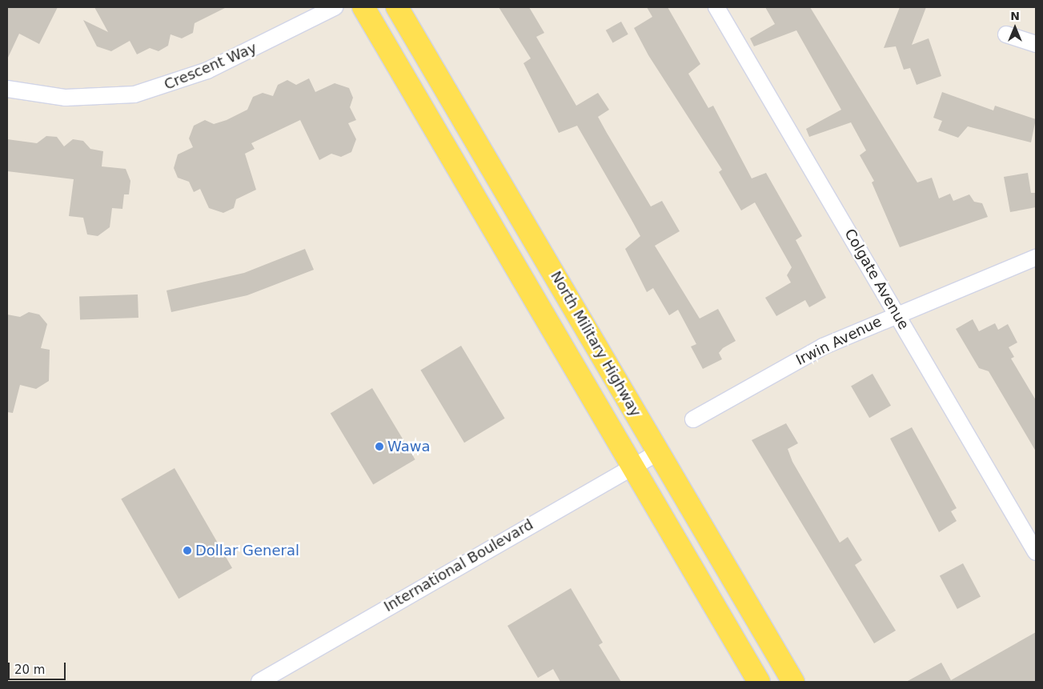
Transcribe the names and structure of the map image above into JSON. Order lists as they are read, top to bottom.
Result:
{
  "streets": {
    "main road": ["North Military Highway"],
    "street": [
      "Crescent Way",
      "Colgate Avenue",
      "Irwin Avenue",
      "International Boulevard"
    ]
  },
  "crossings": [
    ["Colgate Avenue", "Irwin Avenue"],
    ["North Military Highway", "International Boulevard"]
  ],
  "places": ["Wawa", "Dollar General"],
  "scale_bar": "20 m",
  "north": "top"
}
